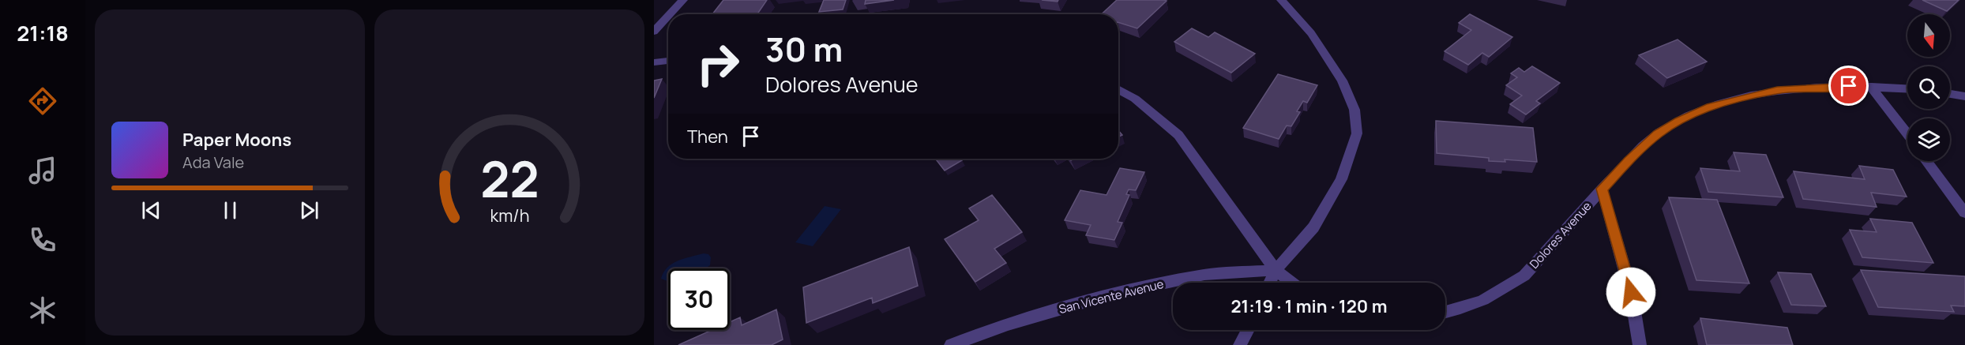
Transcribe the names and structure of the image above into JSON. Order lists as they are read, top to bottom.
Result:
{
  "streets": {
    "street": ["Dolores Avenue", "San Vicente Avenue"]
  },
  "north": "bottom",
  "page": {
    "tabs": "21:18",
    "turn": ["30 m", "Dolores Avenue"],
    "then": "Then",
    "song": ["Paper Moons", "Ada Vale"],
    "limit": "30",
    "trip": "21:19 · 1 min · 120 m",
    "gauge": ["22", "km/h"]
  }
}
